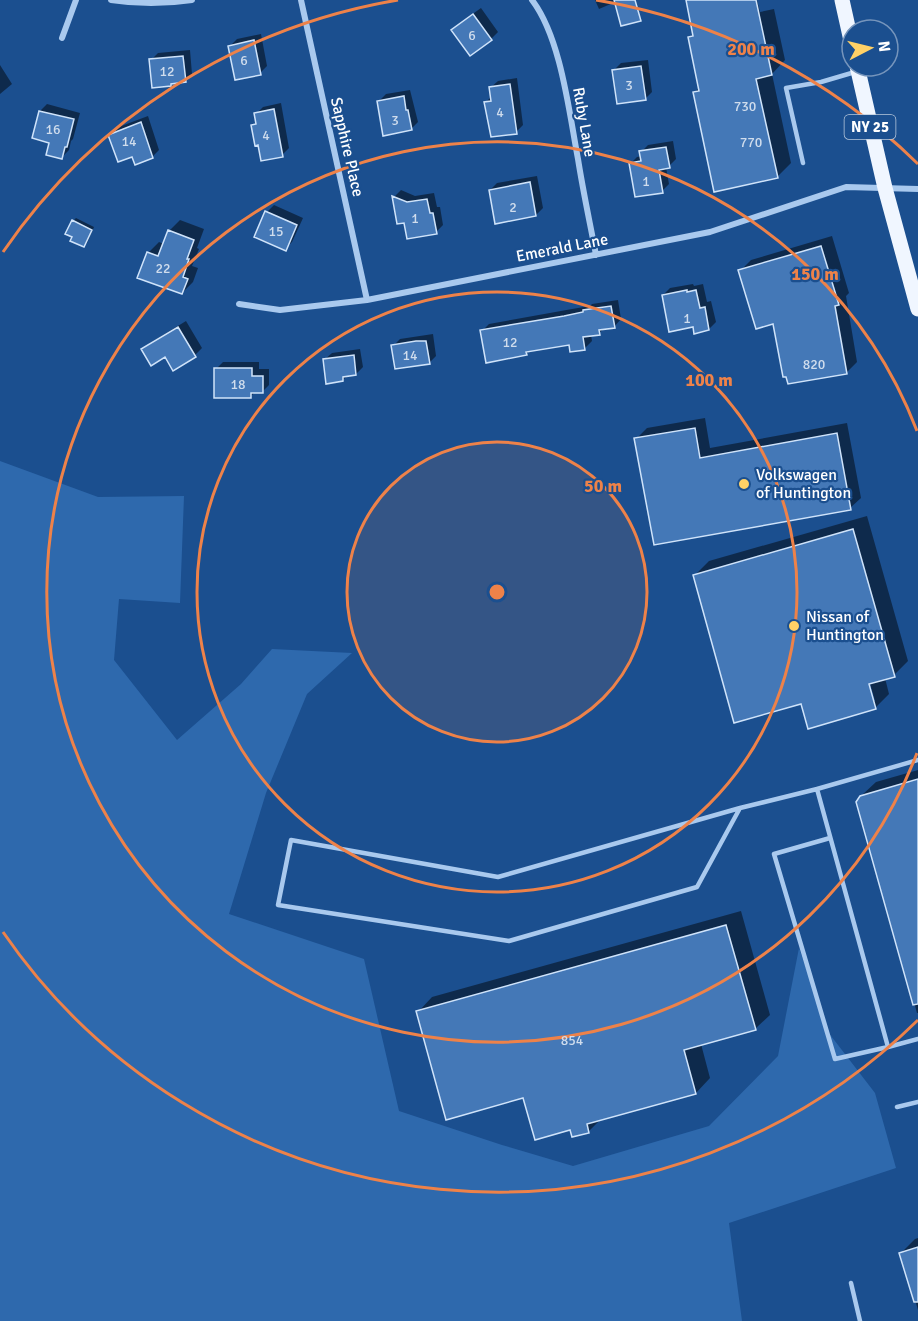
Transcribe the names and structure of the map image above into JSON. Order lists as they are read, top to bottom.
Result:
{
  "streets": {
    "main road": ["NY 25"],
    "street": ["Ruby Lane", "Sapphire Place", "Emerald Lane"]
  },
  "crossings": [
    ["Ruby Lane", "Emerald Lane"],
    ["NY 25", "Emerald Lane"],
    ["Sapphire Place", "Emerald Lane"]
  ],
  "places": ["Volkswagen of Huntington", "Nissan of Huntington"],
  "house_numbers": [
    "6",
    "6",
    "12",
    "3",
    "730",
    "4",
    "3",
    "16",
    "4",
    "14",
    "770",
    "1",
    "2",
    "1",
    "15",
    "22",
    "1",
    "12",
    "14",
    "820",
    "18",
    "854"
  ],
  "north": "right",
  "rings": [
    "200 m",
    "150 m",
    "100 m",
    "50 m"
  ]
}
